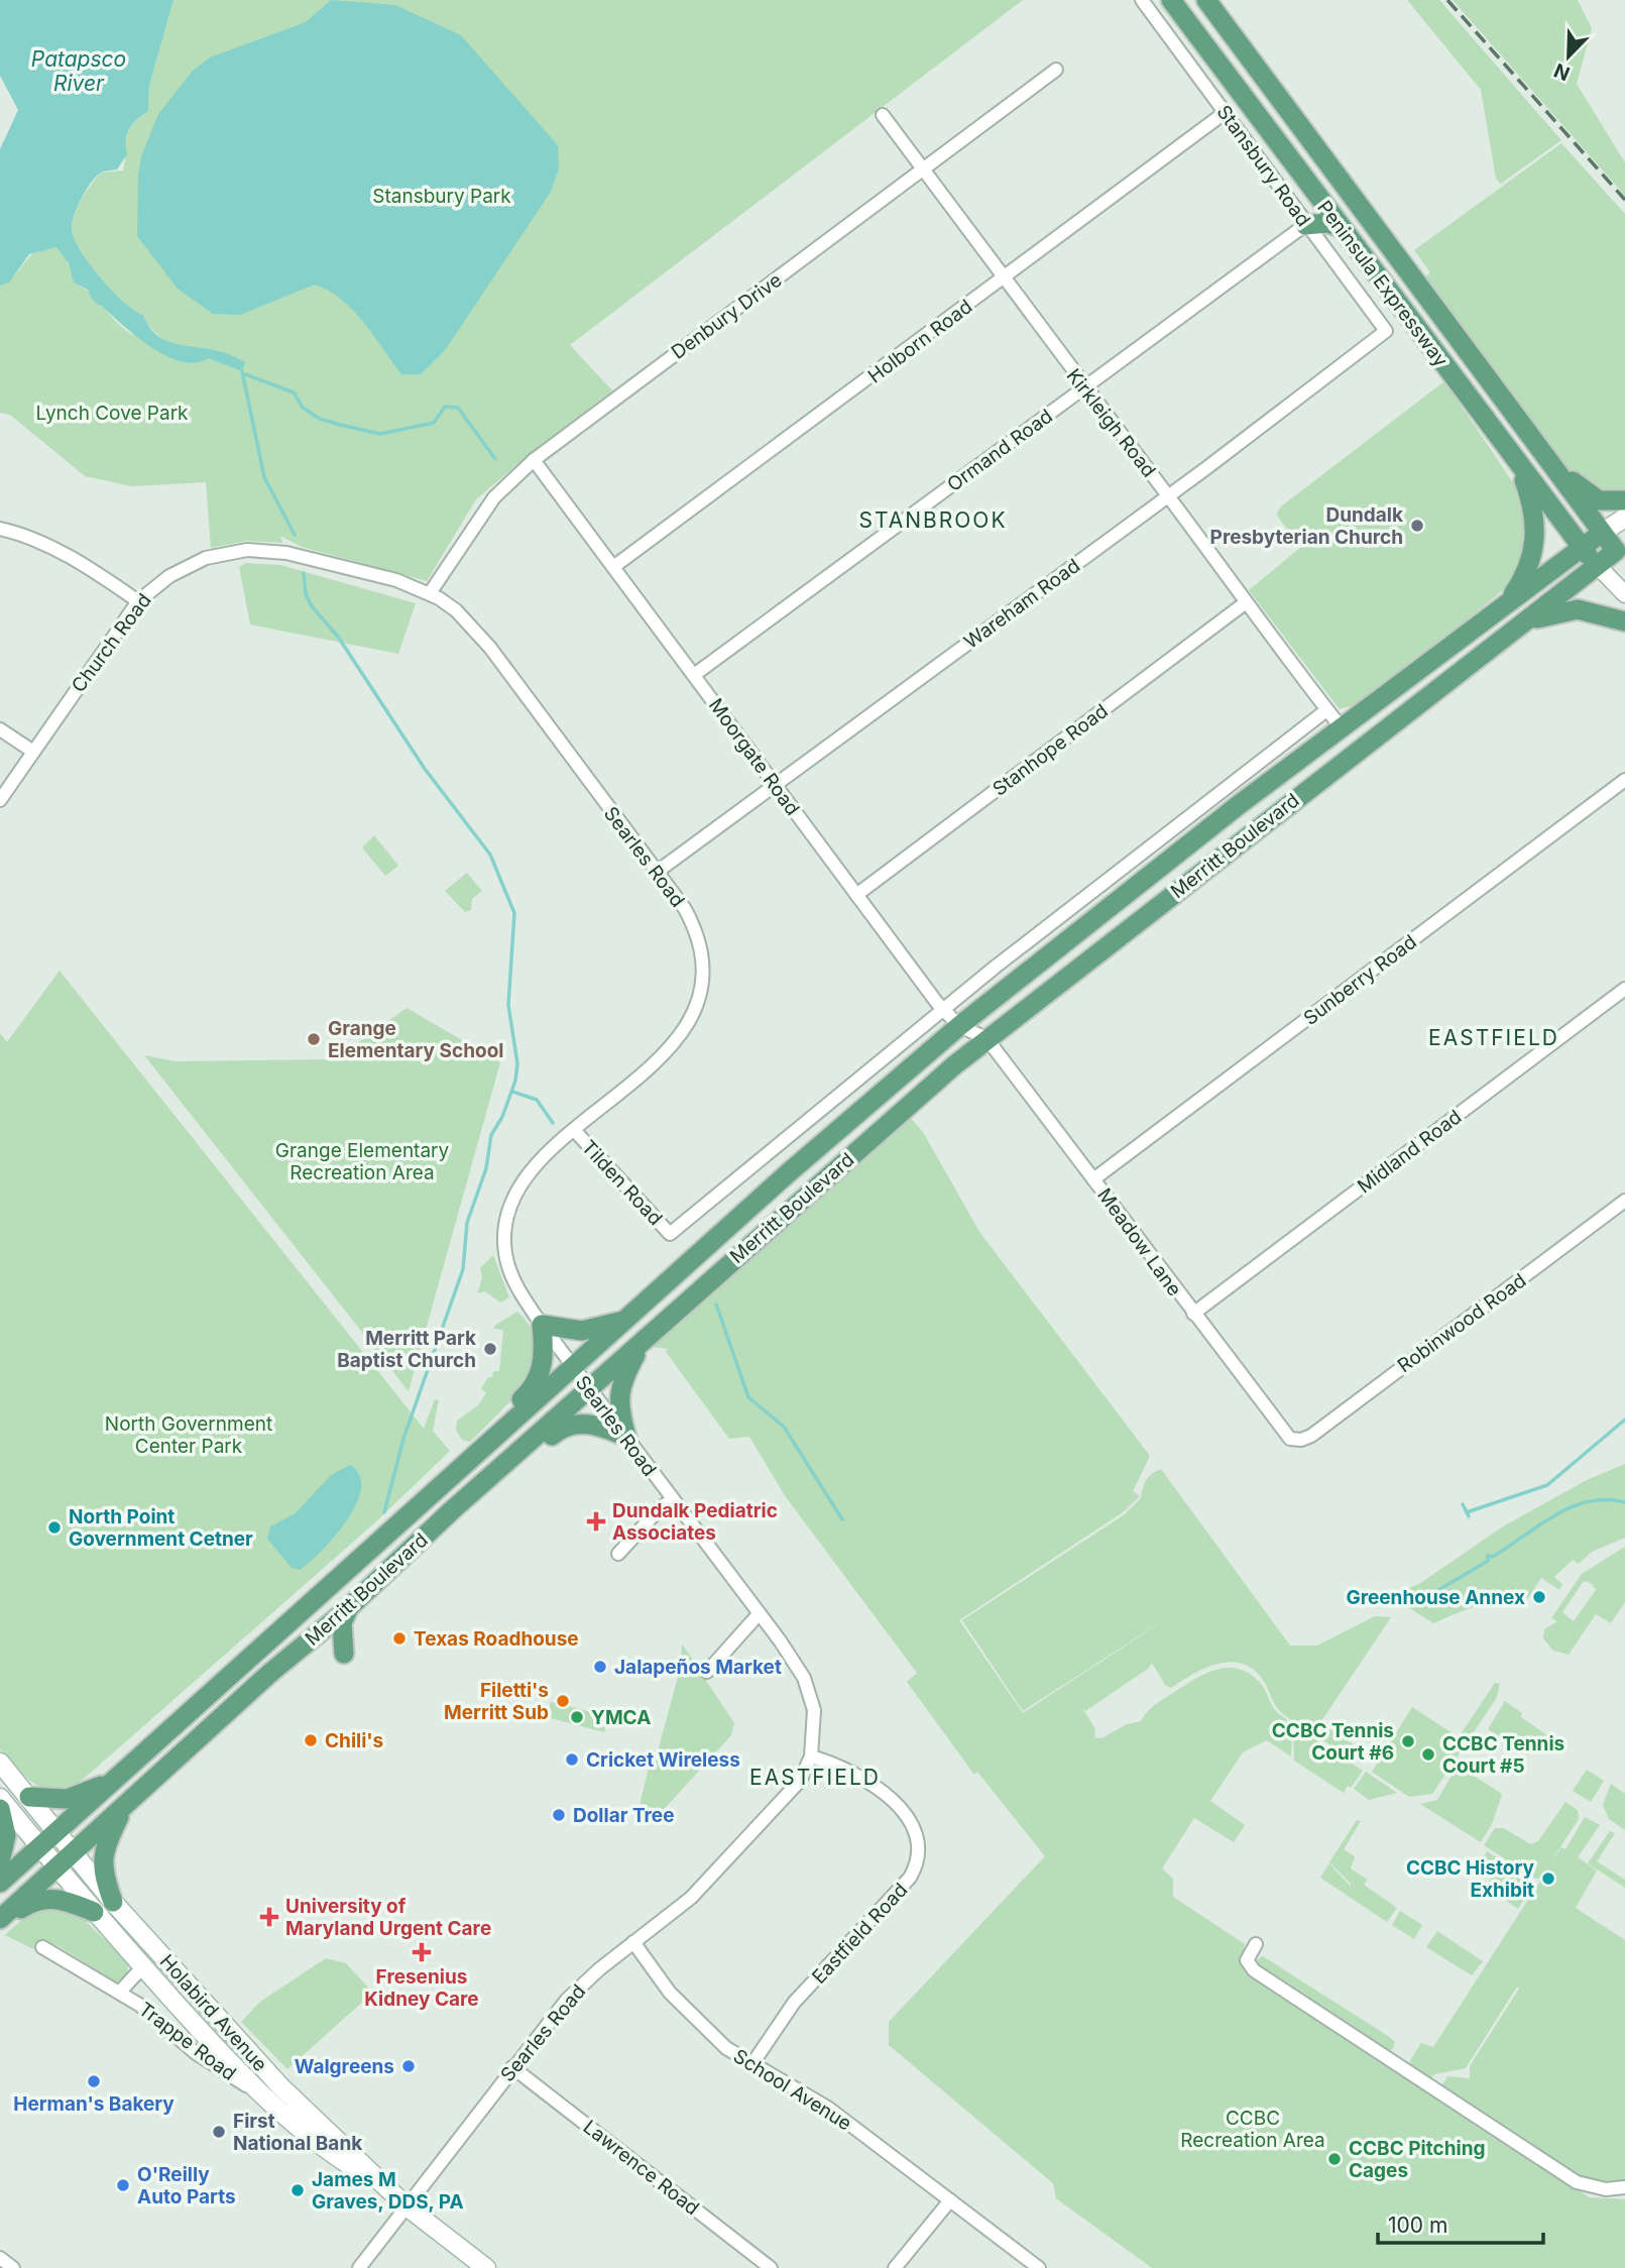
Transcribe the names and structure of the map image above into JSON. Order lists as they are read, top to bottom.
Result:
{
  "streets": {
    "main road": ["Peninsula Expressway", "Merritt Boulevard", "Holabird Avenue"],
    "street": [
      "Stansbury Road",
      "Denbury Drive",
      "Holborn Road",
      "Kirkleigh Road",
      "Ormand Road",
      "Wareham Road",
      "Church Road",
      "Stanhope Road",
      "Moorgate Road",
      "Searles Road",
      "Sunberry Road",
      "Midland Road",
      "Tilden Road",
      "Meadow Lane",
      "Robinwood Road",
      "Eastfield Road",
      "Trappe Road",
      "School Avenue",
      "Lawrence Road"
    ]
  },
  "crossings": [
    ["Stansbury Road", "Holborn Road"],
    ["Stansbury Road", "Ormand Road"],
    ["Stansbury Road", "Wareham Road"],
    ["Peninsula Expressway", "Merritt Boulevard"],
    ["Denbury Drive", "Kirkleigh Road"],
    ["Denbury Drive", "Church Road"],
    ["Denbury Drive", "Moorgate Road"],
    ["Denbury Drive", "Searles Road"],
    ["Holborn Road", "Kirkleigh Road"],
    ["Holborn Road", "Moorgate Road"],
    ["Kirkleigh Road", "Ormand Road"],
    ["Kirkleigh Road", "Wareham Road"],
    ["Kirkleigh Road", "Stanhope Road"],
    ["Kirkleigh Road", "Merritt Boulevard"],
    ["Ormand Road", "Moorgate Road"],
    ["Wareham Road", "Moorgate Road"],
    ["Wareham Road", "Searles Road"],
    ["Church Road", "Searles Road"],
    ["Stanhope Road", "Moorgate Road"],
    ["Moorgate Road", "Merritt Boulevard"],
    ["Moorgate Road", "Tilden Road"],
    ["Moorgate Road", "Meadow Lane"],
    ["Merritt Boulevard", "Searles Road"],
    ["Merritt Boulevard", "Meadow Lane"],
    ["Merritt Boulevard", "Holabird Avenue"],
    ["Searles Road", "Tilden Road"],
    ["Searles Road", "Eastfield Road"],
    ["Searles Road", "Holabird Avenue"],
    ["Searles Road", "School Avenue"],
    ["Searles Road", "Lawrence Road"],
    ["Sunberry Road", "Meadow Lane"],
    ["Midland Road", "Meadow Lane"],
    ["Meadow Lane", "Robinwood Road"],
    ["Eastfield Road", "School Avenue"],
    ["Holabird Avenue", "Trappe Road"]
  ],
  "districts": ["STANBROOK", "EASTFIELD", "EASTFIELD"],
  "water": ["Patapsco River"],
  "parks": [
    "Stansbury Park",
    "Lynch Cove Park",
    "Grange Elementary Recreation Area",
    "North Government Center Park",
    "CCBC Recreation Area"
  ],
  "places": {
    "other": [
      "Dundalk Presbyterian Church",
      "Grange Elementary School",
      "Merritt Park Baptist Church",
      "North Point Government Cetner",
      "Greenhouse Annex",
      "Texas Roadhouse",
      "Jalapeños Market",
      "Filetti's Merritt Sub",
      "YMCA",
      "Chili's",
      "CCBC Tennis Court #6",
      "CCBC Tennis Court #5",
      "Cricket Wireless",
      "Dollar Tree",
      "CCBC History Exhibit",
      "Walgreens",
      "Herman's Bakery",
      "First National Bank",
      "CCBC Pitching Cages",
      "O'Reilly Auto Parts",
      "James M Graves, DDS, PA"
    ],
    "health": ["Dundalk Pediatric Associates", "University of Maryland Urgent Care", "Fresenius Kidney Care"]
  },
  "scale_bar": "100 m",
  "north": "bottom left"
}
